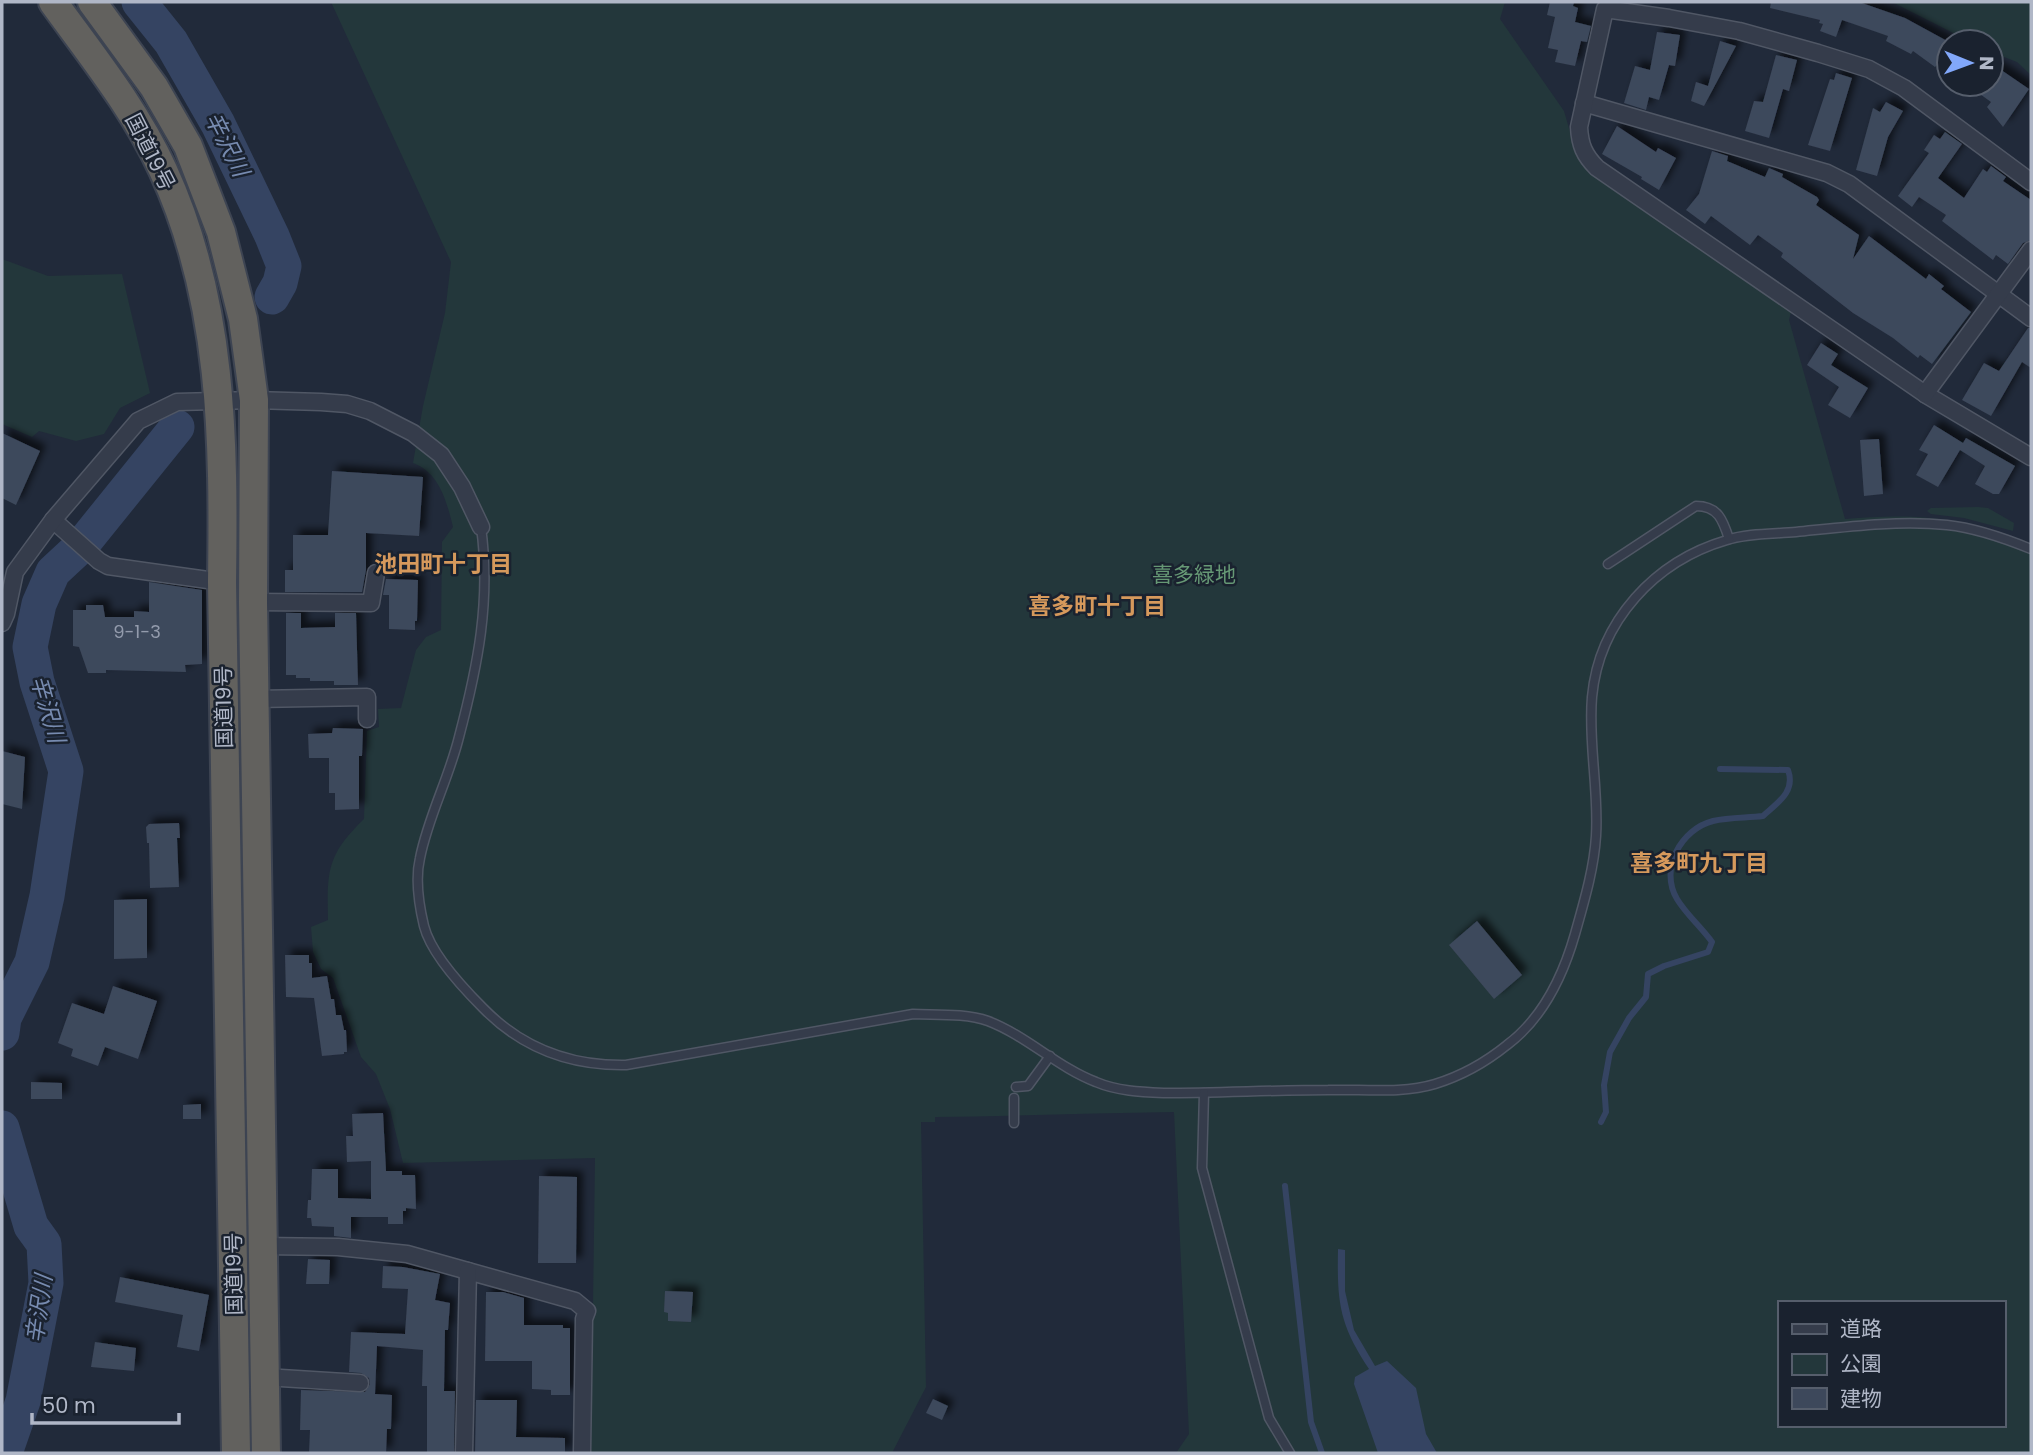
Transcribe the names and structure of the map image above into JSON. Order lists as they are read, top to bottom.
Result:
{
  "streets": {
    "highway": ["国道19号"]
  },
  "districts": ["池田町十丁目", "喜多町十丁目", "喜多町九丁目"],
  "water": ["辛沢川"],
  "parks": ["喜多緑地"],
  "house_numbers": ["9-1-3"],
  "legend": ["道路", "公園", "建物"],
  "scale_bar": "50 m",
  "north": "right"
}
